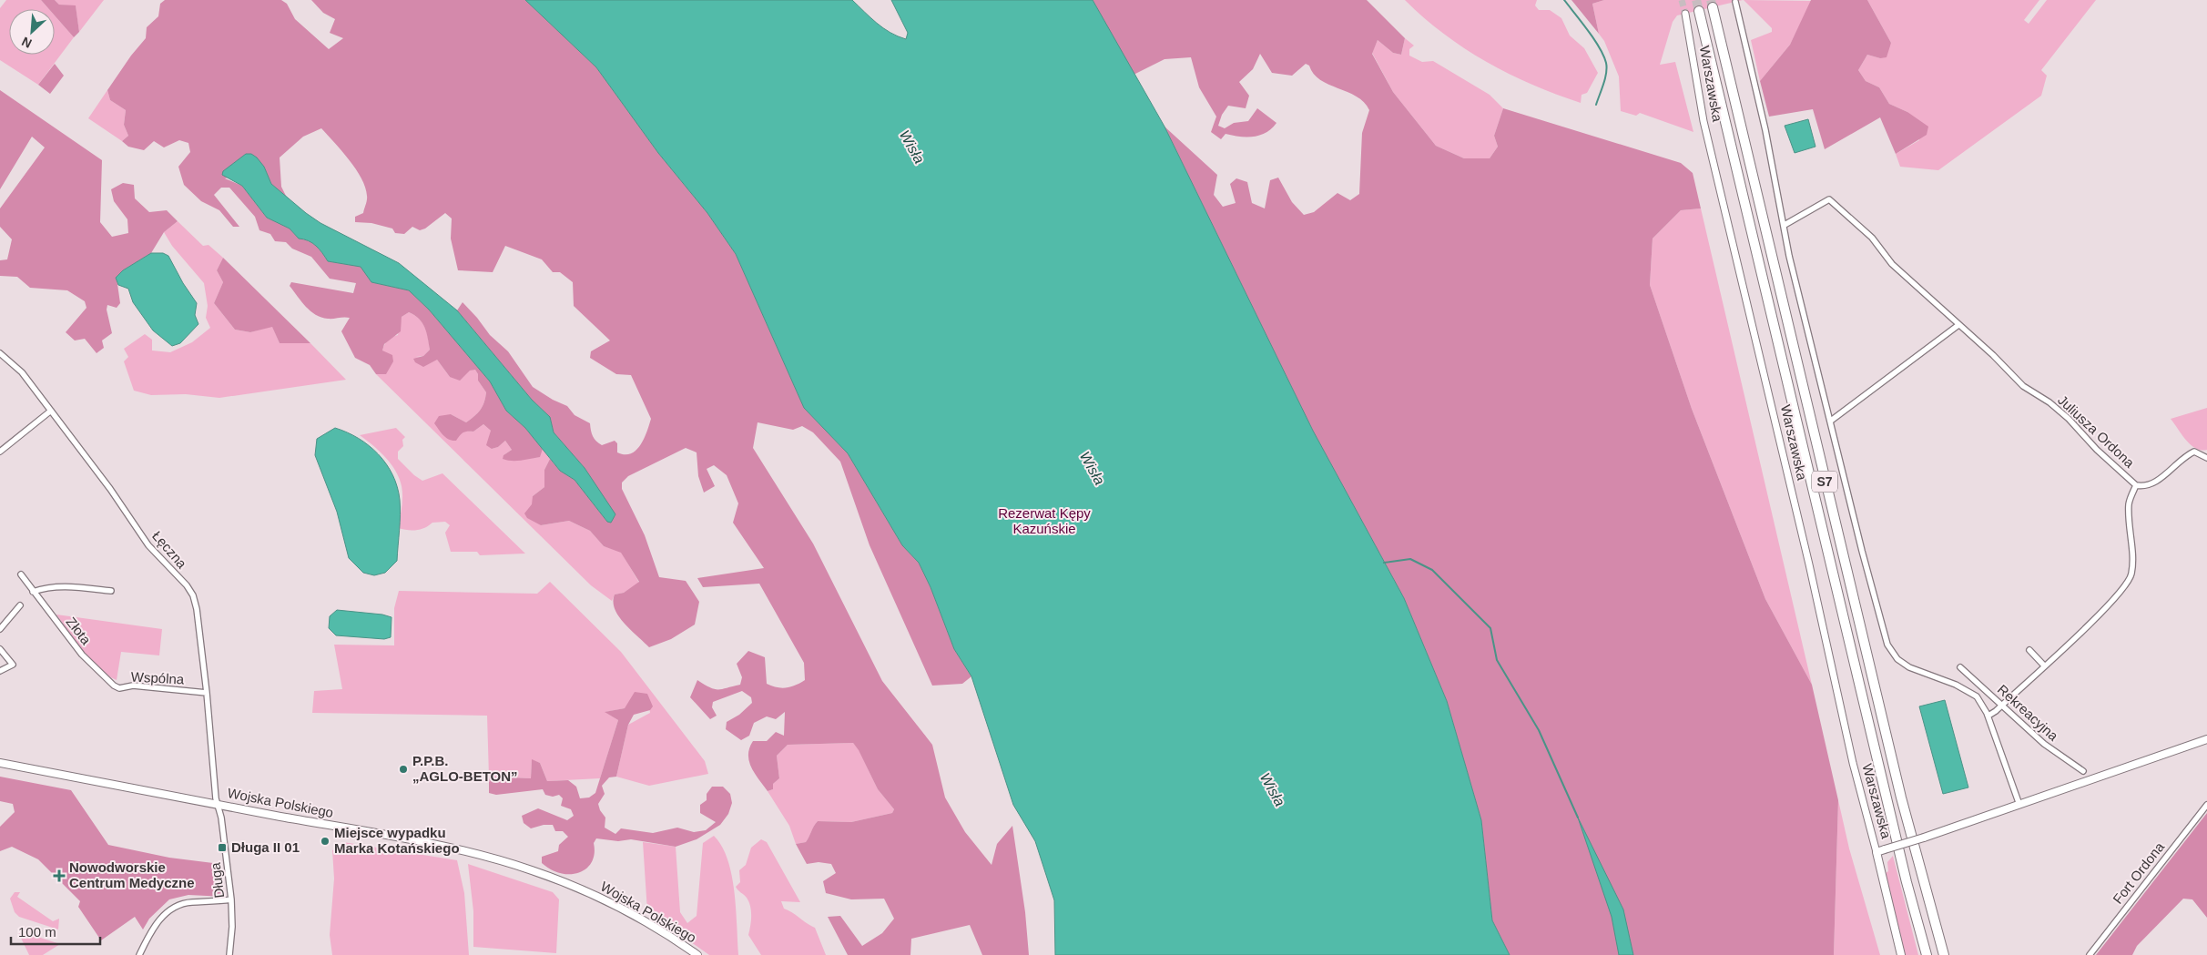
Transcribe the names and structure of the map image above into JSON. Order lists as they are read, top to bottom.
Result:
{
  "streets": {
    "highway": ["S7"],
    "main road": ["Warszawska", "Wojska Polskiego"],
    "street": [
      "Juliusza Ordona",
      "Łęczna",
      "Złota",
      "Wspólna",
      "Rekreacyjna",
      "Fort Ordona",
      "Długa"
    ]
  },
  "crossings": [
    ["Juliusza Ordona", "Rekreacyjna"],
    ["Łęczna", "Wspólna"],
    ["Łęczna", "Wojska Polskiego"],
    ["Łęczna", "Długa"],
    ["Złota", "Wspólna"],
    ["Wojska Polskiego", "Długa"]
  ],
  "water": ["Wisła"],
  "parks": ["Rezerwat Kępy Kazuńskie"],
  "places": {
    "other": ["P.P.B. „AGLO-BETON”", "Miejsce wypadku Marka Kotańskiego"],
    "transit": ["Długa II 01"],
    "health": ["Nowodworskie Centrum Medyczne"]
  },
  "scale_bar": "100 m",
  "north": "bottom left"
}
